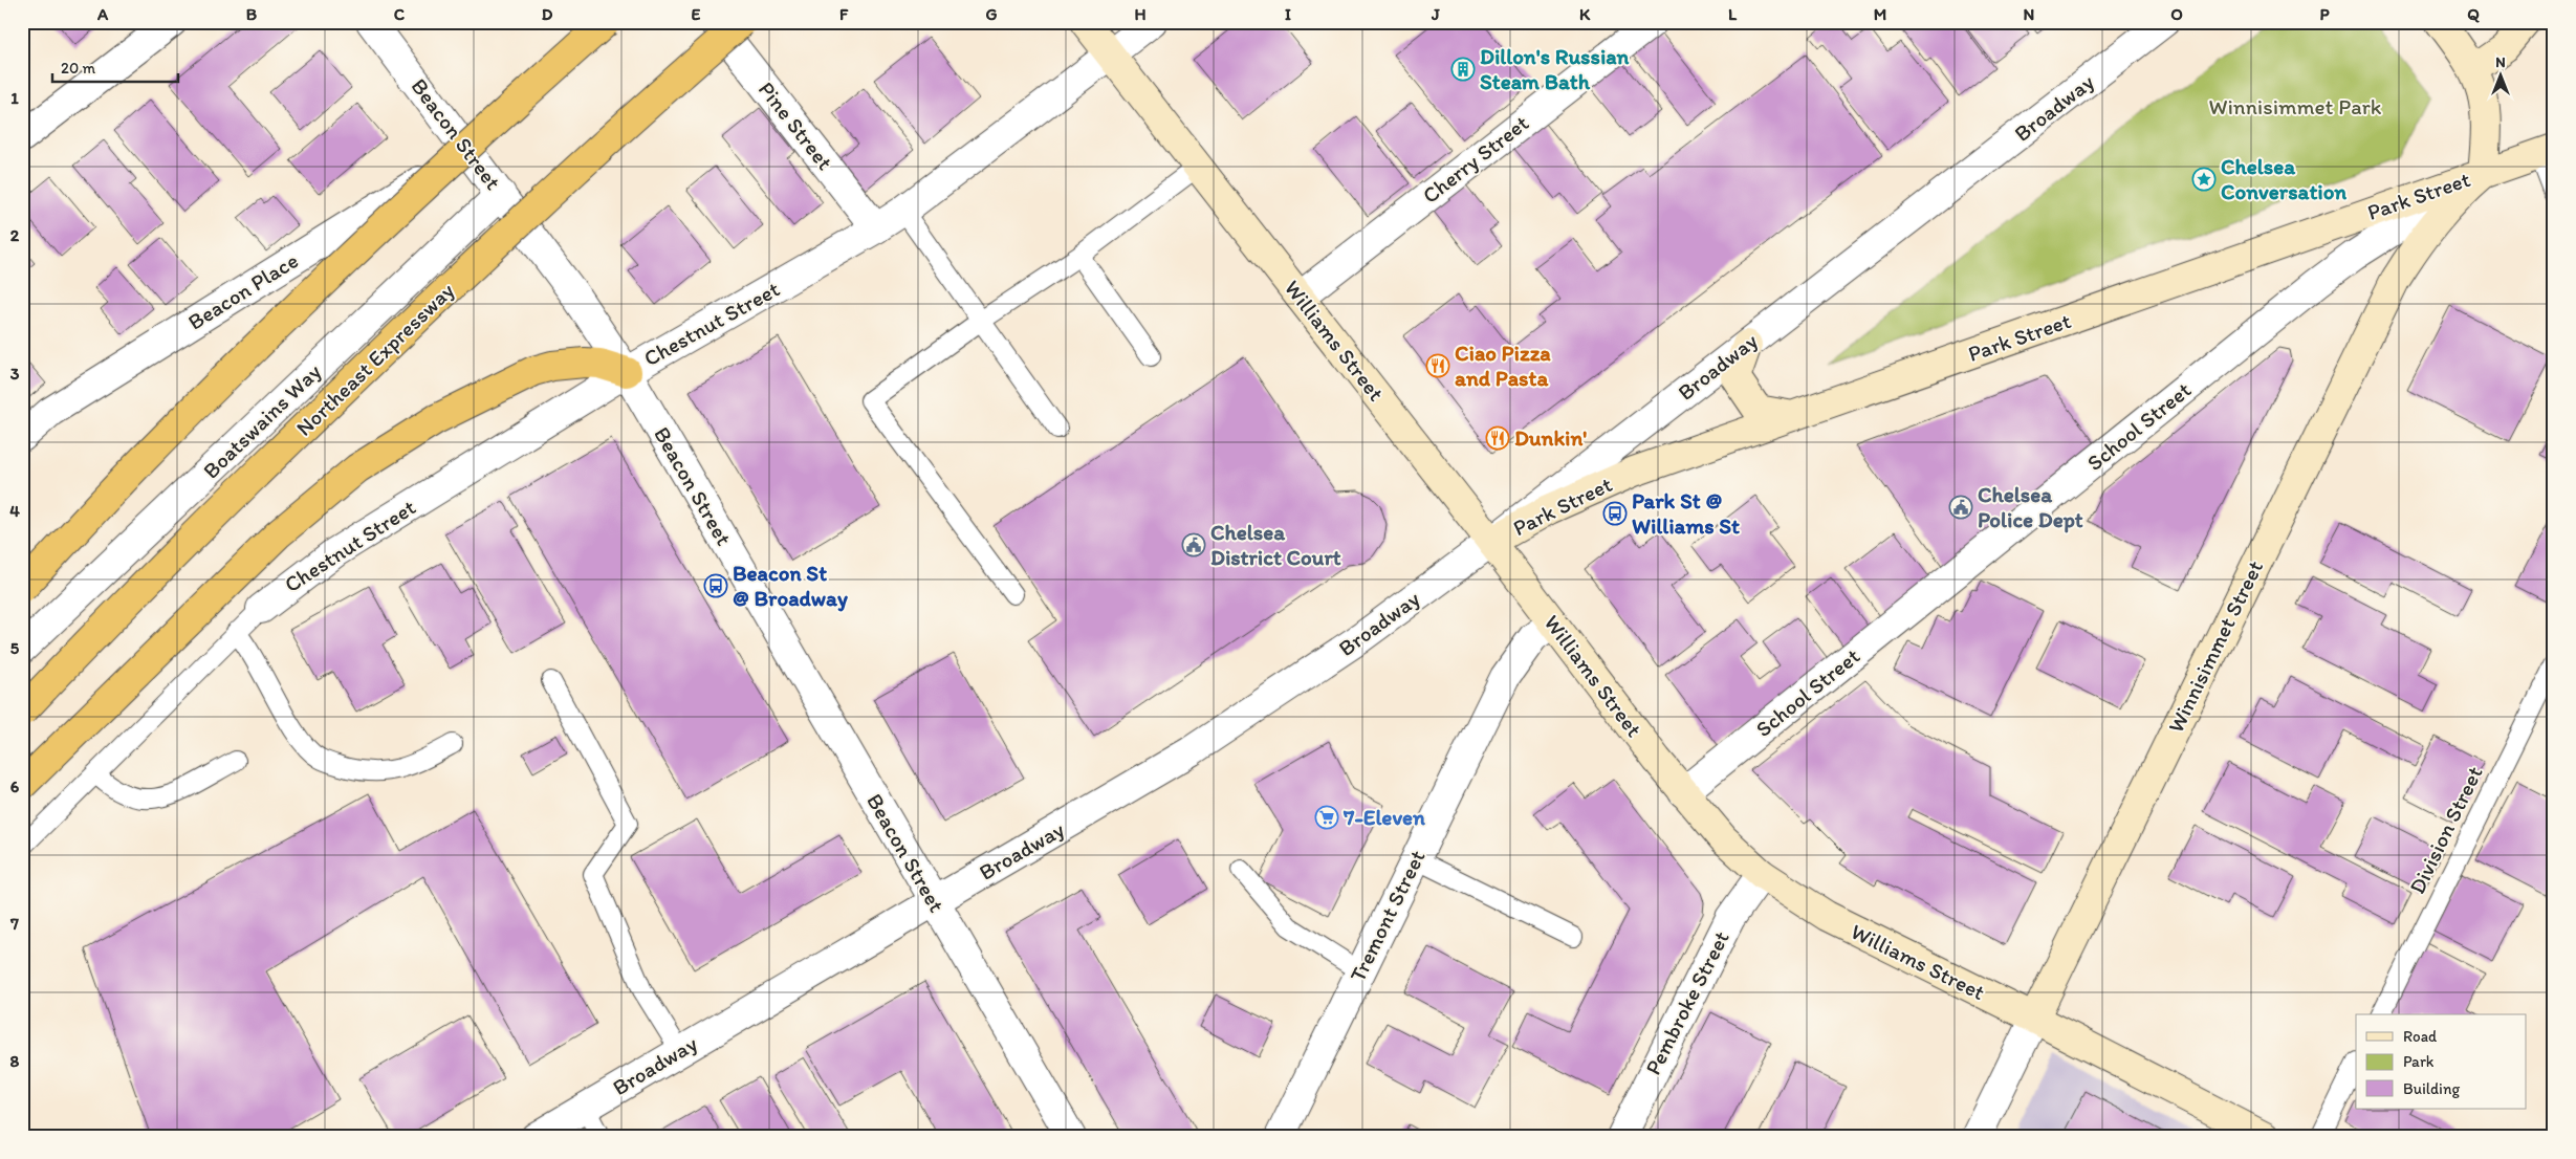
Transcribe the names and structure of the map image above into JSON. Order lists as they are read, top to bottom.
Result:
{
  "streets": {
    "highway": ["Northeast Expressway"],
    "main road": ["Park Street", "Williams Street", "Winnisimmet Street"],
    "street": [
      "Broadway",
      "Pine Street",
      "Beacon Street",
      "Cherry Street",
      "Beacon Place",
      "Chestnut Street",
      "Boatswains Way",
      "School Street",
      "Tremont Street",
      "Pembroke Street"
    ],
    "lane": ["Division Street"]
  },
  "crossings": [
    ["Broadway", "Beacon Street"],
    ["Broadway", "Park Street"],
    ["Broadway", "Williams Street"],
    ["Pine Street", "Chestnut Street"],
    ["Beacon Street", "Beacon Place"],
    ["Beacon Street", "Chestnut Street"],
    ["Beacon Street", "Boatswains Way"],
    ["Cherry Street", "Williams Street"],
    ["Park Street", "Williams Street"],
    ["Park Street", "School Street"],
    ["Park Street", "Winnisimmet Street"],
    ["Chestnut Street", "Williams Street"],
    ["Williams Street", "School Street"],
    ["Williams Street", "Winnisimmet Street"],
    ["Williams Street", "Tremont Street"],
    ["Williams Street", "Pembroke Street"],
    ["School Street", "Winnisimmet Street"]
  ],
  "parks": ["Winnisimmet Park"],
  "places": {
    "building": ["Dillon's Russian Steam Bath"],
    "place": ["Chelsea Conversation"],
    "restaurant": ["Ciao Pizza and Pasta", "Dunkin'"],
    "public building": ["Chelsea Police Dept", "Chelsea District Court"],
    "bus stop": ["Park St @ Williams St", "Beacon St @ Broadway"],
    "supermarket": ["7-Eleven"]
  },
  "legend": ["Road", "Park", "Building"],
  "scale_bar": "20 m",
  "north": "top",
  "grid": {
    "columns": [
      "A",
      "B",
      "C",
      "D",
      "E",
      "F",
      "G",
      "H",
      "I",
      "J",
      "K",
      "L",
      "M",
      "N",
      "O",
      "P",
      "Q"
    ],
    "rows": [
      "1",
      "2",
      "3",
      "4",
      "5",
      "6",
      "7",
      "8"
    ]
  }
}
